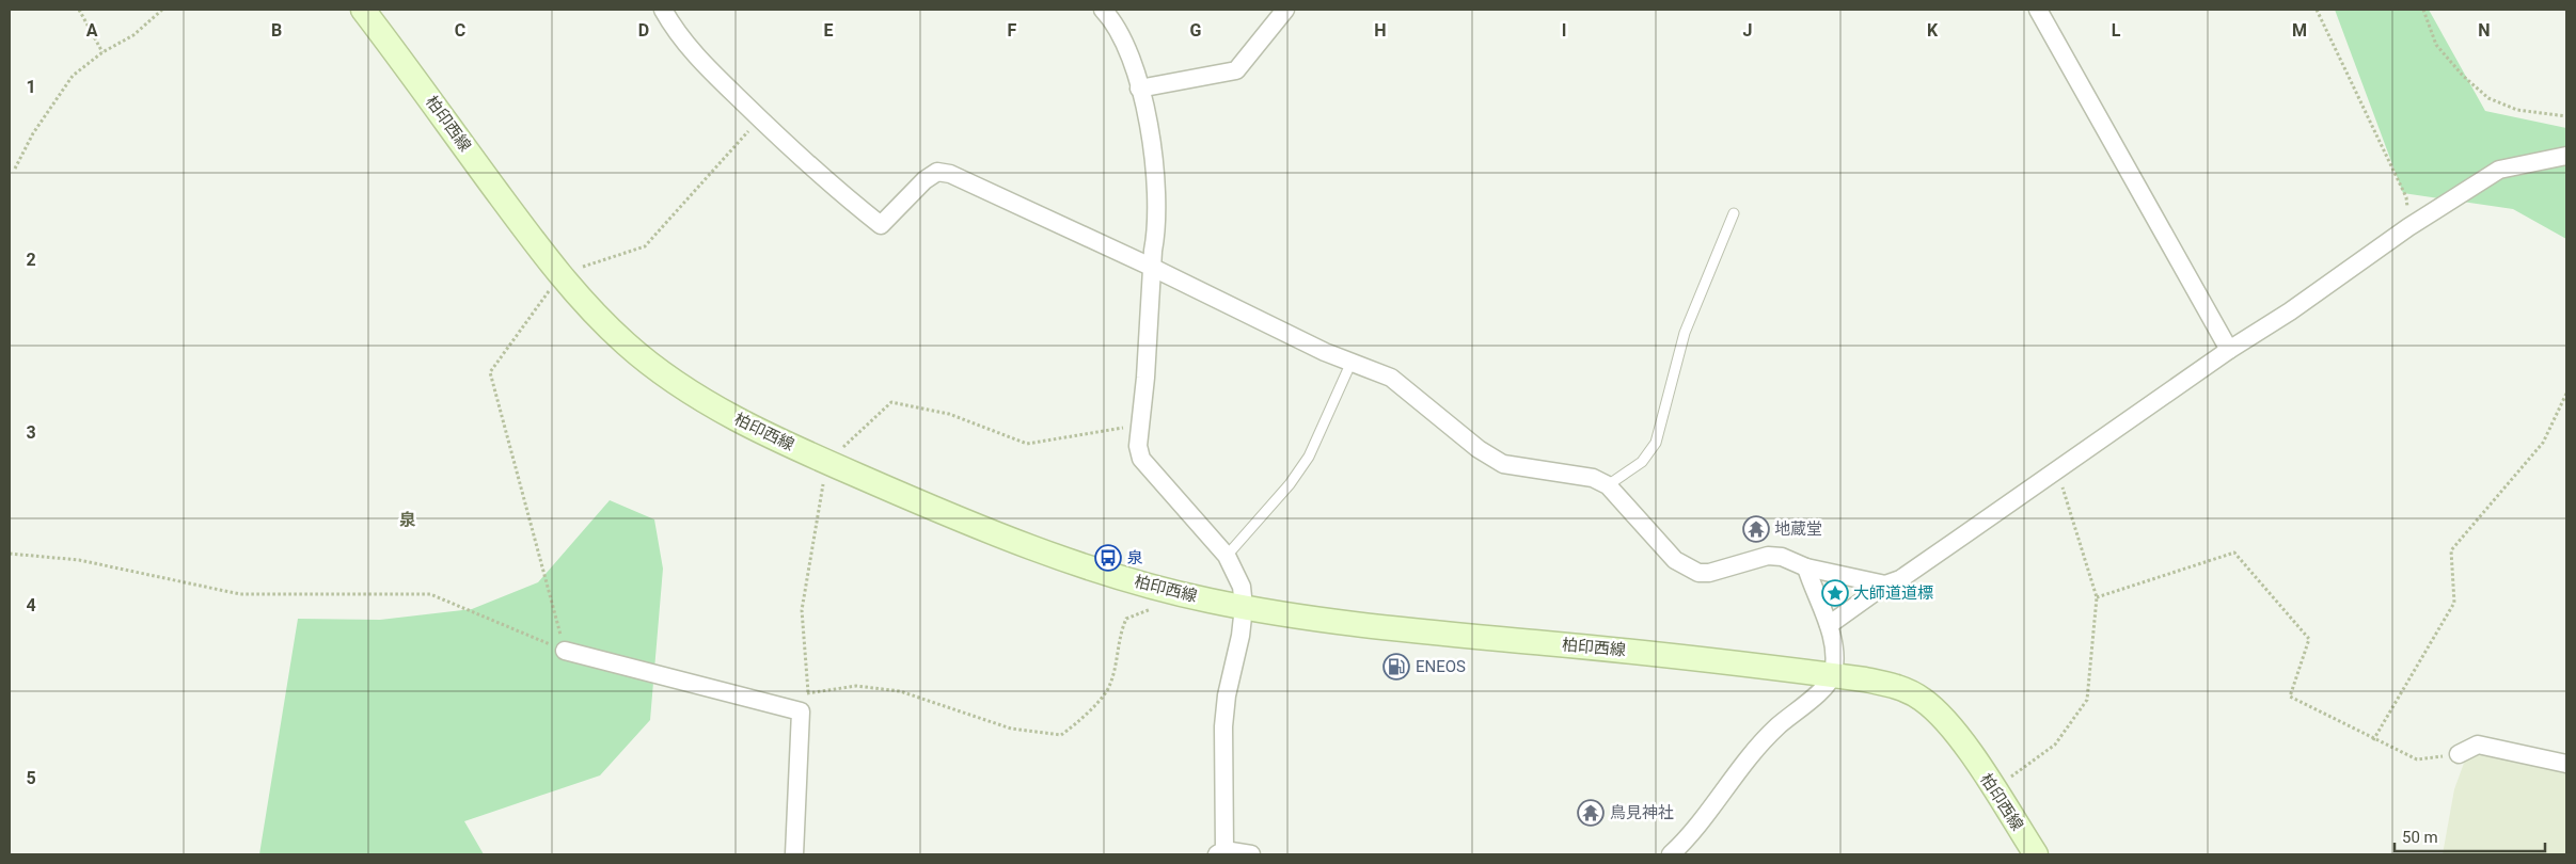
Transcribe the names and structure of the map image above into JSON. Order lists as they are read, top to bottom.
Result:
{
  "streets": {
    "main road": ["柏印西線"]
  },
  "districts": ["泉"],
  "places": {
    "temple": ["地蔵堂", "鳥見神社"],
    "bus stop": ["泉"],
    "place": ["大師道道標"],
    "fuel station": ["ENEOS"]
  },
  "scale_bar": "50 m",
  "grid": {
    "columns": [
      "A",
      "B",
      "C",
      "D",
      "E",
      "F",
      "G",
      "H",
      "I",
      "J",
      "K",
      "L",
      "M",
      "N"
    ],
    "rows": [
      "1",
      "2",
      "3",
      "4",
      "5"
    ]
  }
}
